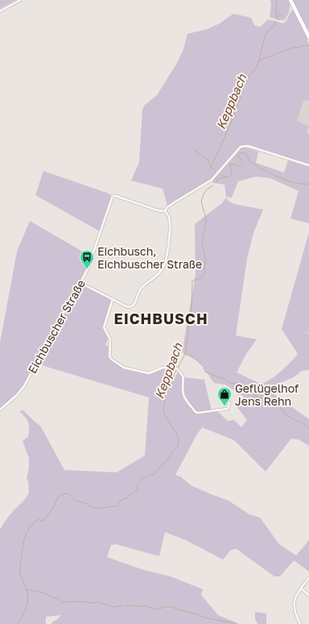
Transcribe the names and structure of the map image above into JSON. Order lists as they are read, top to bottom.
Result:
{
  "streets": {
    "street": ["Eichbuscher Straße"]
  },
  "districts": ["EICHBUSCH"],
  "water": ["Keppbach"],
  "places": {
    "bus stop": ["Eichbusch, Eichbuscher Straße"],
    "shop": ["Geflügelhof Jens Rehn"]
  }
}
